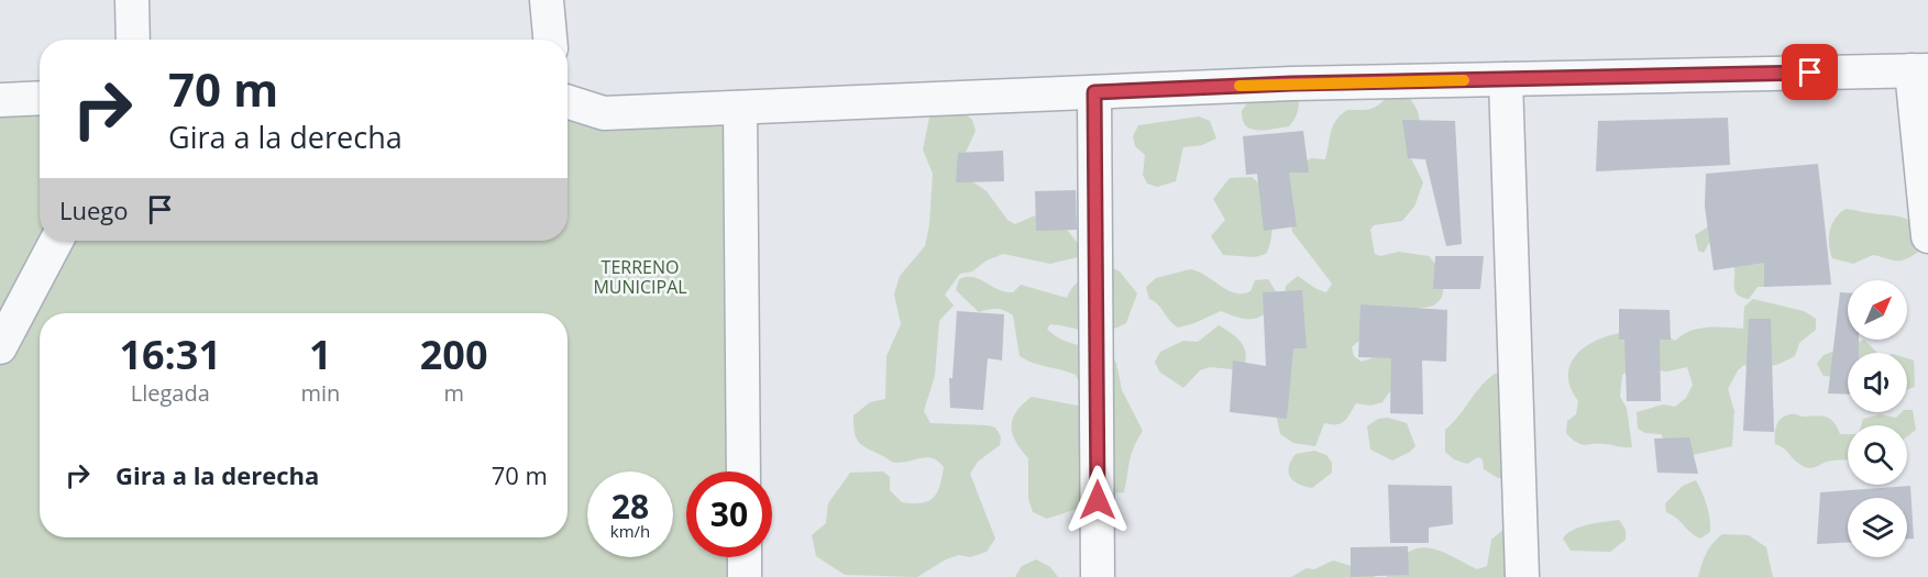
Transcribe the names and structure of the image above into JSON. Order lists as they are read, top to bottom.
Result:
{
  "parks": ["TERRENO MUNICIPAL"],
  "north": "top right",
  "page": {
    "turn": ["70 m", "Gira a la derecha"],
    "then": "Luego",
    "eta": [
      "16:31",
      "Llegada",
      "1",
      "min",
      "200",
      "m"
    ],
    "list": [
      {
        "name": "Gira a la derecha",
        "value": "70 m"
      }
    ],
    "speed": "28 km/h",
    "limit": "30"
  }
}
